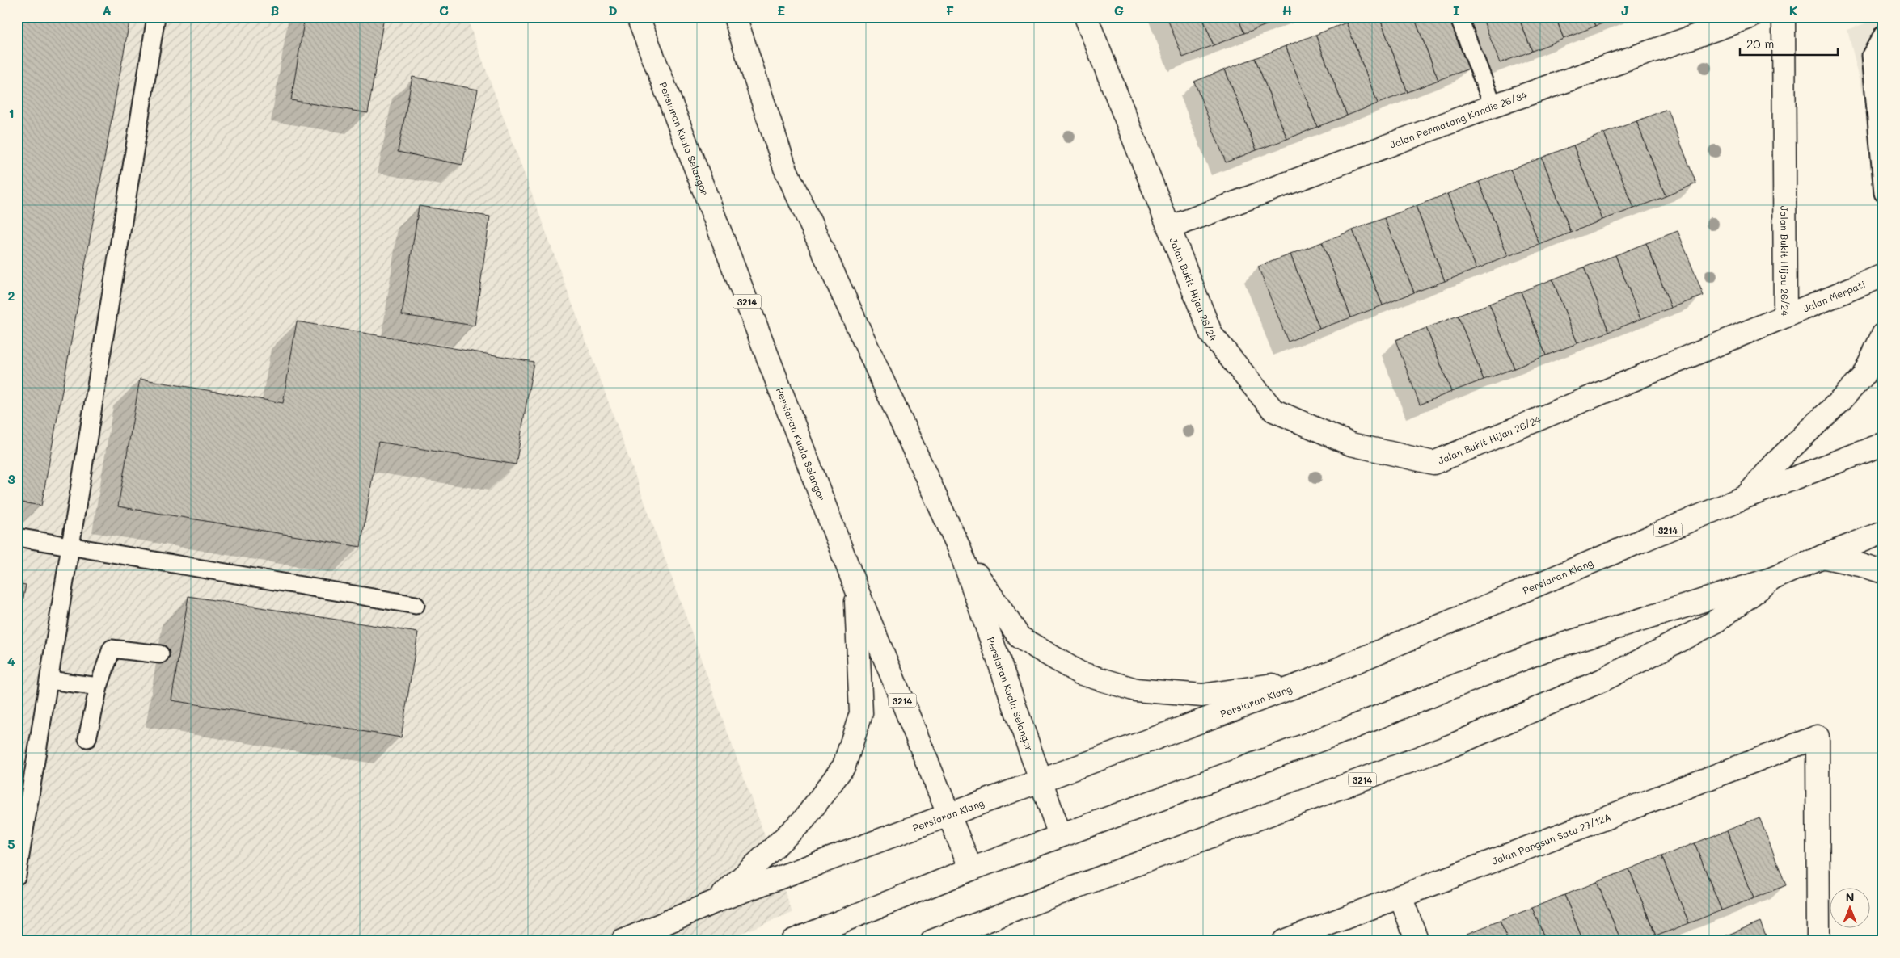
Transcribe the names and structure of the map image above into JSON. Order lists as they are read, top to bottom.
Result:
{
  "streets": {
    "main road": [
      "Jalan Permatang Kandis 26/34",
      "Persiaran Kuala Selangor",
      "Jalan Bukit Hijau 26/24",
      "Jalan Merpati",
      "3214",
      "Persiaran Klang",
      "Jalan Pangsun Satu 27/12A"
    ]
  },
  "crossings": [
    ["Jalan Permatang Kandis 26/34", "Jalan Bukit Hijau 26/24"],
    ["Persiaran Kuala Selangor", "Persiaran Klang"],
    ["Jalan Bukit Hijau 26/24", "Jalan Merpati"]
  ],
  "scale_bar": "20 m",
  "north": "top",
  "grid": {
    "columns": [
      "A",
      "B",
      "C",
      "D",
      "E",
      "F",
      "G",
      "H",
      "I",
      "J",
      "K"
    ],
    "rows": [
      "1",
      "2",
      "3",
      "4",
      "5"
    ]
  }
}
